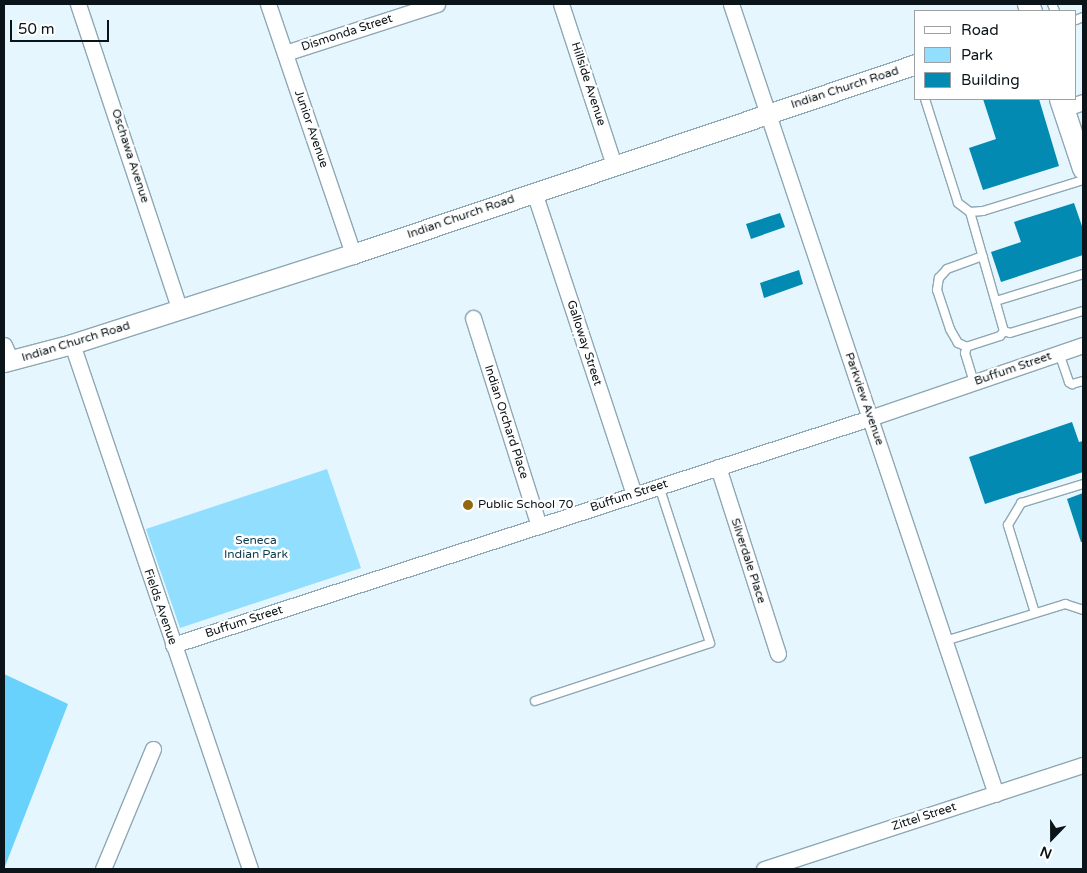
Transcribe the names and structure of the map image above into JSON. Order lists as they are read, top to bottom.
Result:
{
  "streets": {
    "street": [
      "Dismonda Street",
      "Hillside Avenue",
      "Indian Church Road",
      "Junior Avenue",
      "Oschawa Avenue",
      "Galloway Street",
      "Buffum Street",
      "Parkview Avenue",
      "Indian Orchard Place",
      "Silverdale Place",
      "Fields Avenue",
      "Zittel Street"
    ]
  },
  "crossings": [
    ["Dismonda Street", "Junior Avenue"],
    ["Hillside Avenue", "Indian Church Road"],
    ["Indian Church Road", "Junior Avenue"],
    ["Indian Church Road", "Oschawa Avenue"],
    ["Indian Church Road", "Galloway Street"],
    ["Indian Church Road", "Parkview Avenue"],
    ["Indian Church Road", "Fields Avenue"],
    ["Galloway Street", "Buffum Street"],
    ["Buffum Street", "Parkview Avenue"],
    ["Buffum Street", "Indian Orchard Place"],
    ["Buffum Street", "Silverdale Place"],
    ["Buffum Street", "Fields Avenue"],
    ["Parkview Avenue", "Zittel Street"]
  ],
  "parks": ["Seneca Indian Park"],
  "places": ["Public School 70"],
  "legend": ["Road", "Park", "Building"],
  "scale_bar": "50 m",
  "north": "bottom"
}
